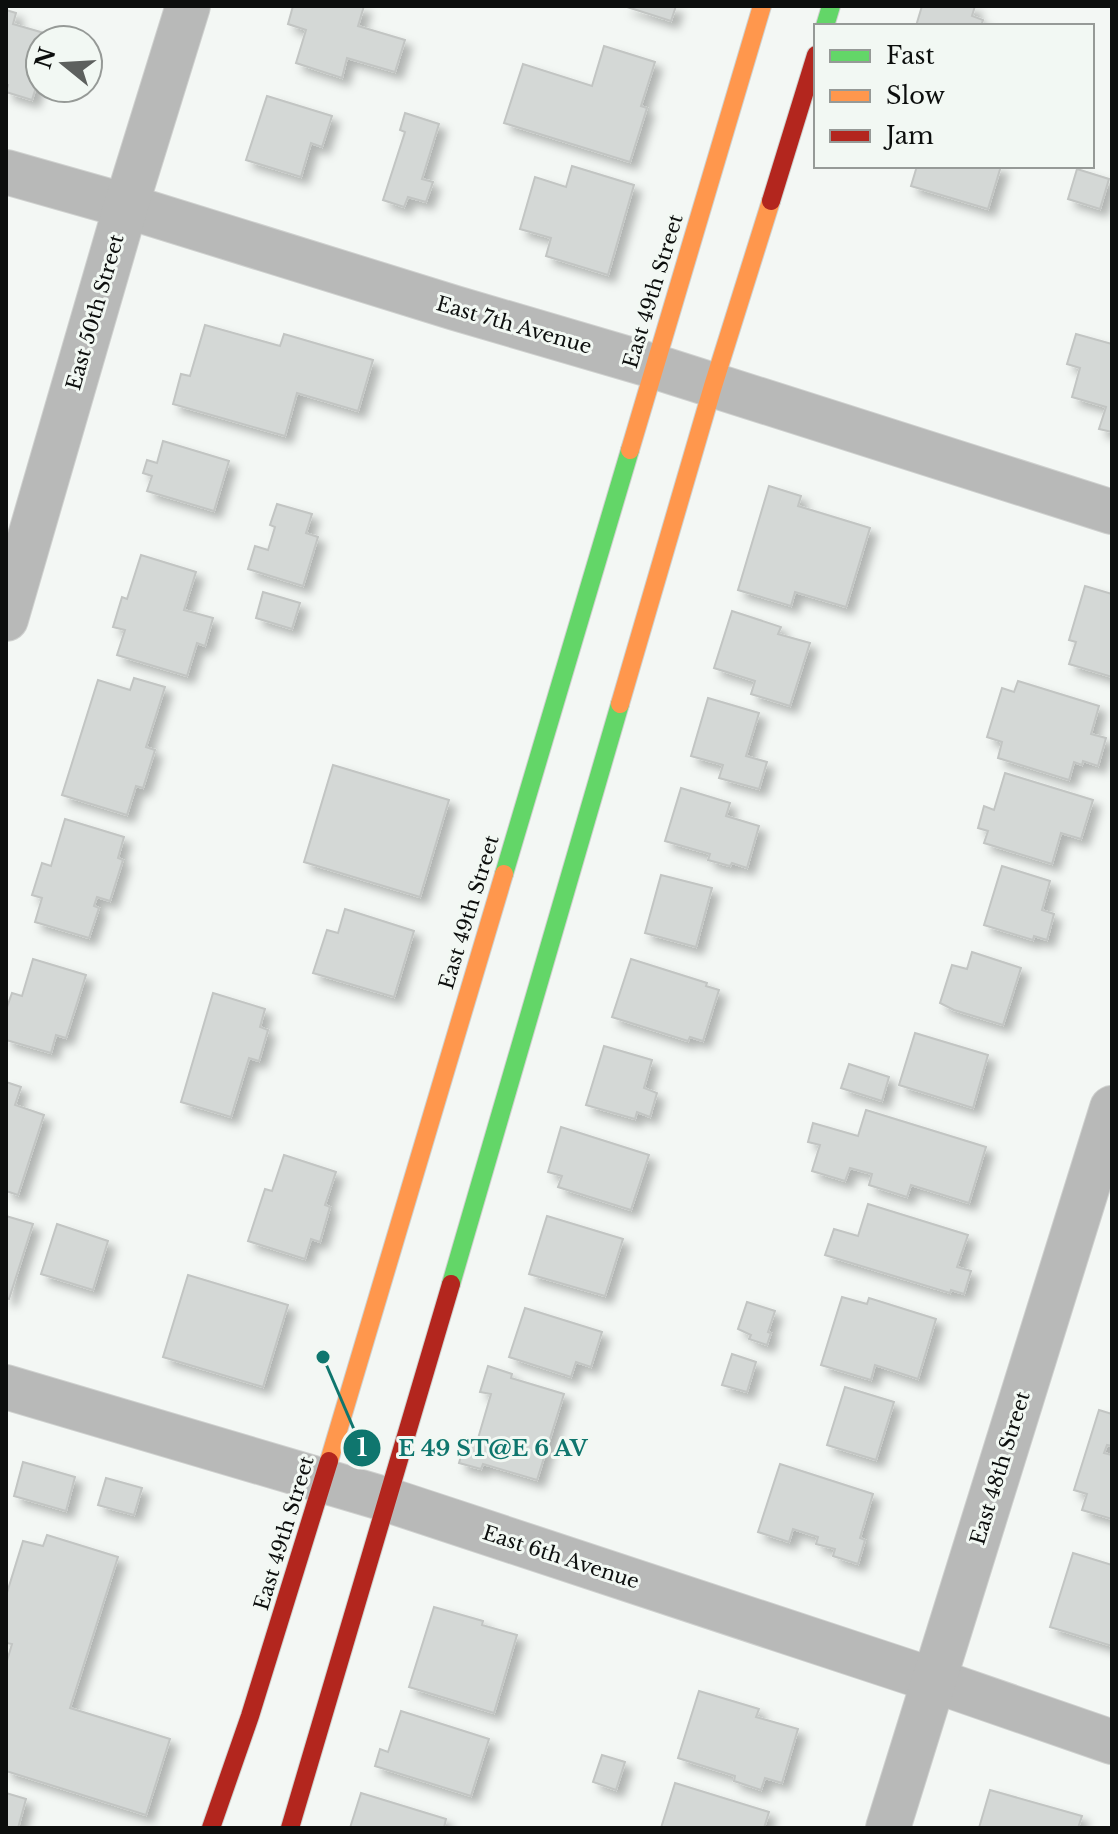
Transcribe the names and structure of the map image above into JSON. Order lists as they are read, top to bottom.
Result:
{
  "streets": {
    "main road": ["East 49th Street"],
    "street": [
      "East 50th Street",
      "East 7th Avenue",
      "East 48th Street",
      "East 6th Avenue"
    ]
  },
  "crossings": [
    ["East 49th Street", "East 7th Avenue"],
    ["East 49th Street", "East 6th Avenue"],
    ["East 50th Street", "East 7th Avenue"],
    ["East 48th Street", "East 6th Avenue"]
  ],
  "places": ["E 49 ST@E 6 AV"],
  "legend": ["Fast", "Slow", "Jam"],
  "north": "left"
}
